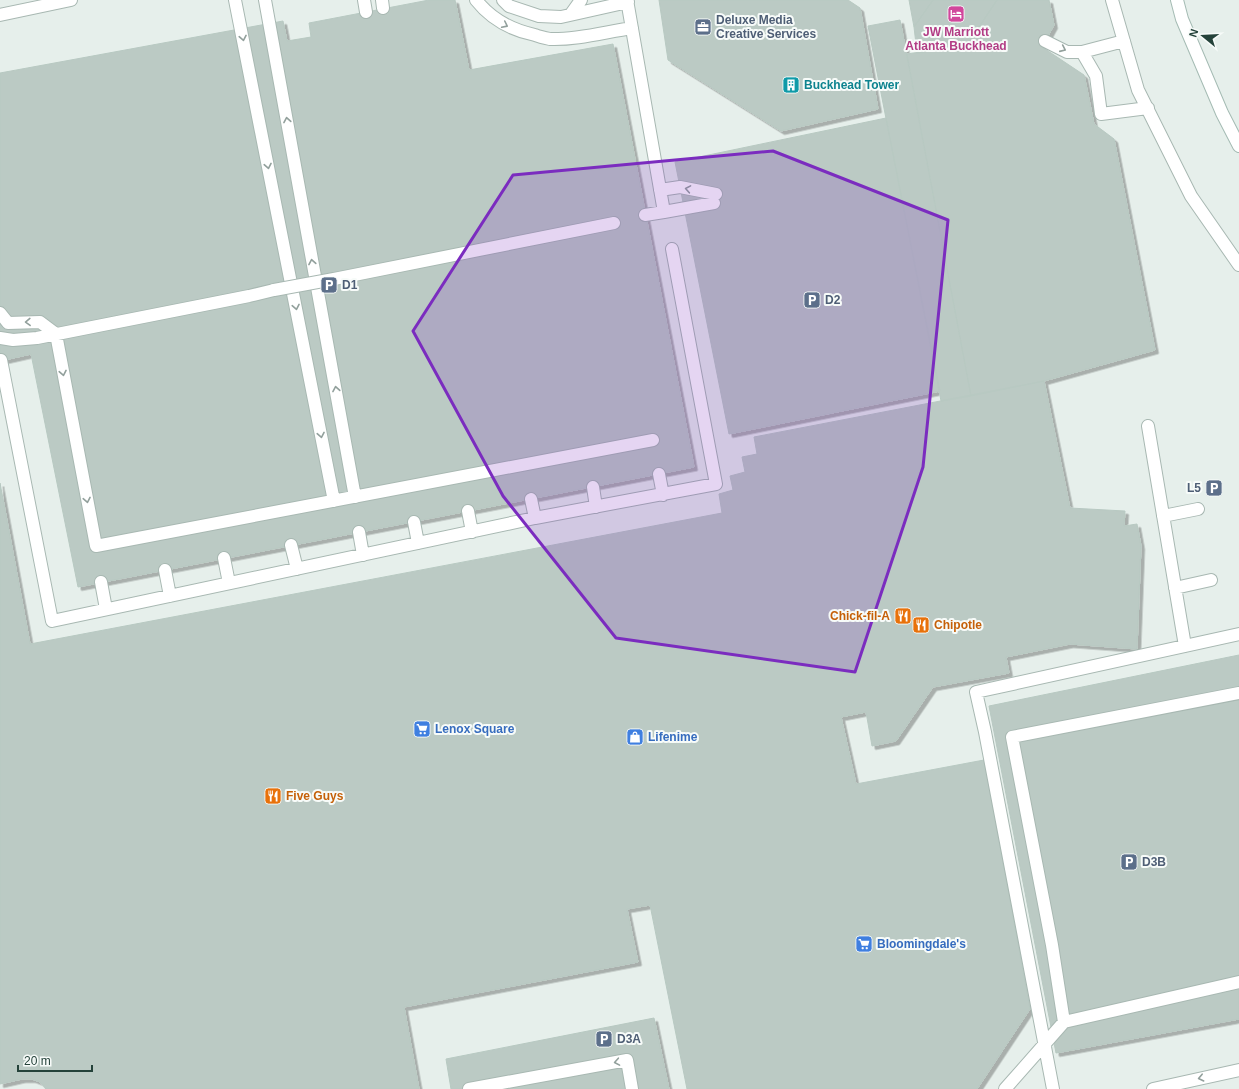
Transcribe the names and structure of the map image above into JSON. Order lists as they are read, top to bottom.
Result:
{
  "places": {
    "hotel": ["JW Marriott Atlanta Buckhead"],
    "office": ["Deluxe Media Creative Services"],
    "building": ["Buckhead Tower"],
    "parking": [
      "D1",
      "D2",
      "L5",
      "D3B",
      "D3A"
    ],
    "restaurant": ["Chick-fil-A", "Chipotle", "Five Guys"],
    "supermarket": ["Lenox Square", "Bloomingdale's"],
    "shop": ["Lifenime"]
  },
  "scale_bar": "20 m",
  "north": "left"
}
